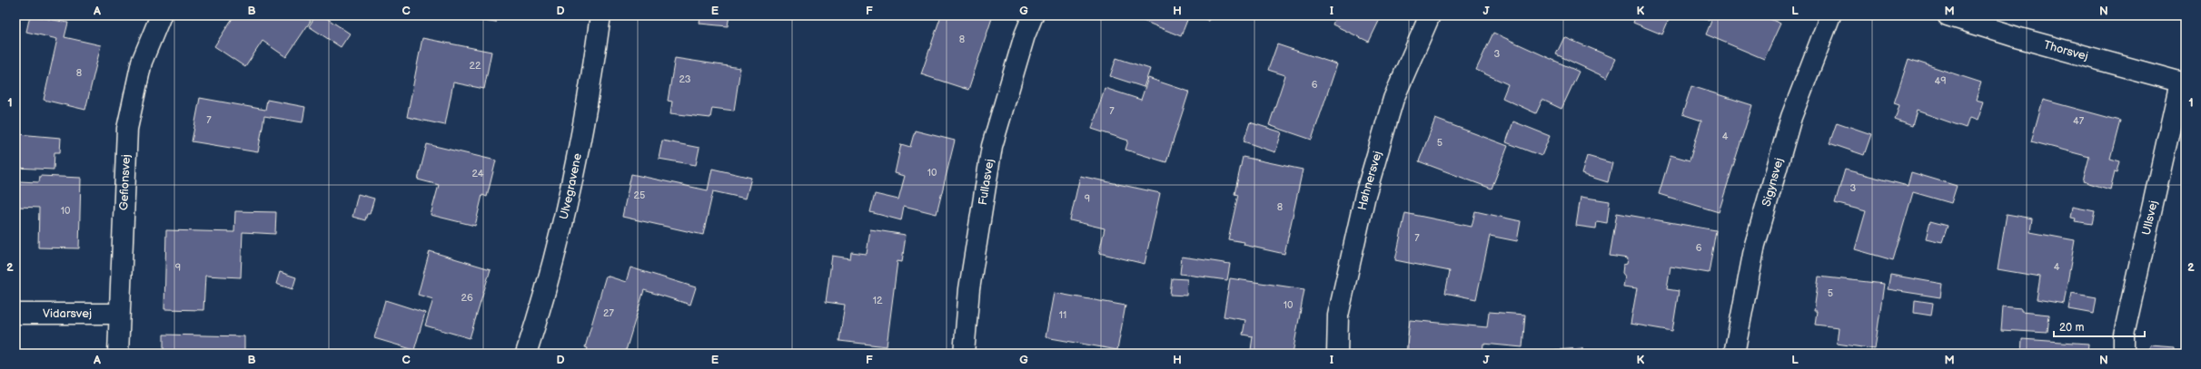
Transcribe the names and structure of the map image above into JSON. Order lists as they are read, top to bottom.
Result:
{
  "streets": {
    "street": [
      "Thorsvej",
      "Høhnersvej",
      "Gefionsvej",
      "Fullasvej",
      "Sigynsvej",
      "Ulvegravene",
      "Ullsvej",
      "Vidarsvej"
    ]
  },
  "crossings": [
    ["Thorsvej", "Ullsvej"],
    ["Gefionsvej", "Vidarsvej"]
  ],
  "house_numbers": [
    "8",
    "3",
    "22",
    "8",
    "23",
    "49",
    "6",
    "7",
    "7",
    "47",
    "4",
    "5",
    "10",
    "24",
    "3",
    "25",
    "9",
    "8",
    "10",
    "7",
    "6",
    "4",
    "9",
    "5",
    "26",
    "12",
    "10",
    "27",
    "11"
  ],
  "scale_bar": "20 m",
  "grid": {
    "columns": [
      "A",
      "B",
      "C",
      "D",
      "E",
      "F",
      "G",
      "H",
      "I",
      "J",
      "K",
      "L",
      "M",
      "N"
    ],
    "rows": ["1", "2"]
  }
}
